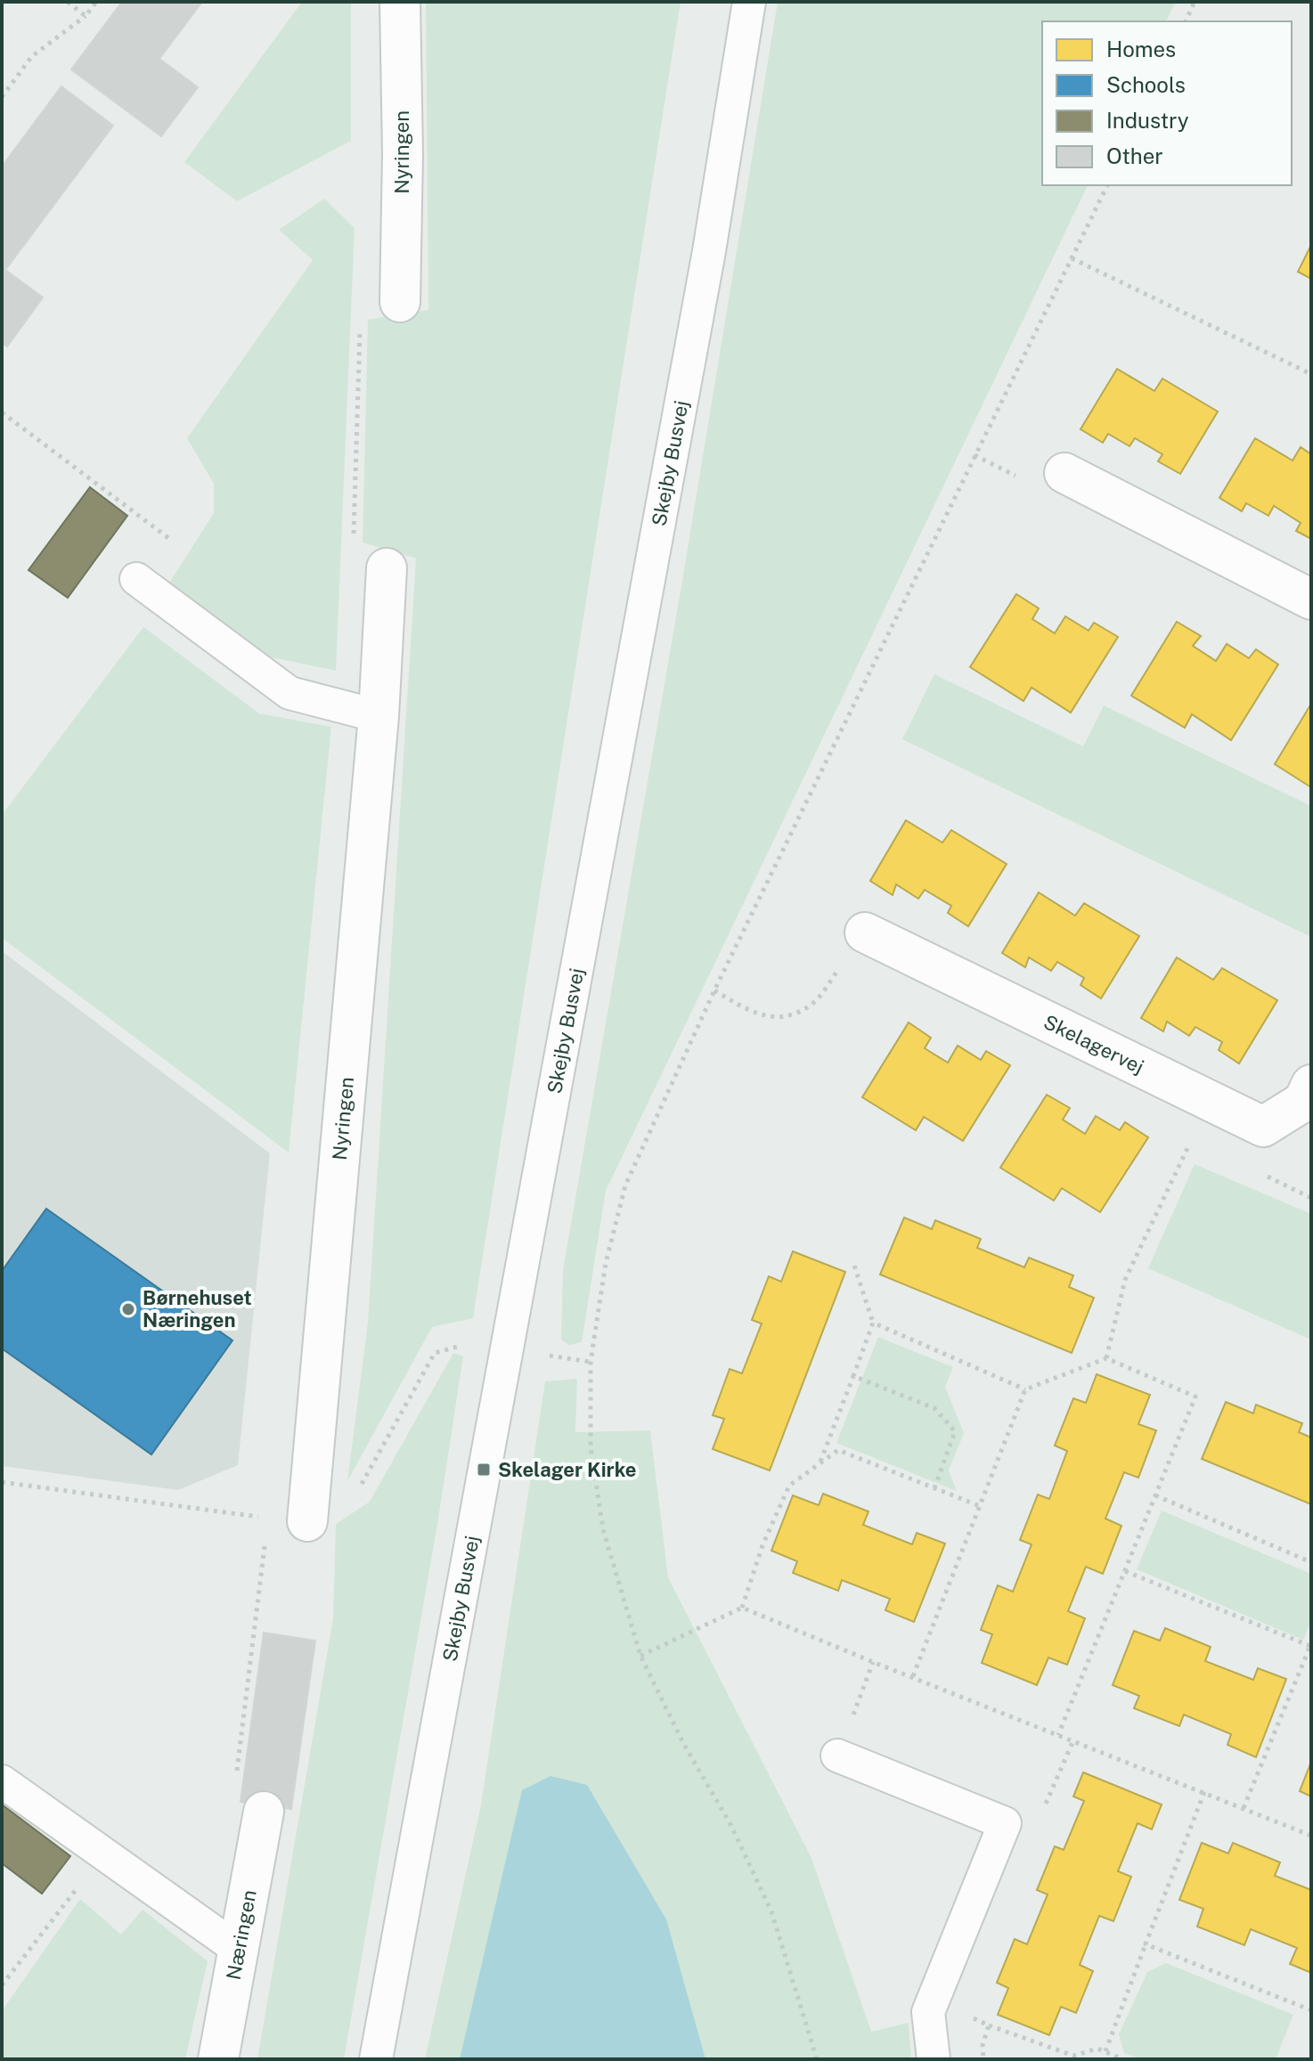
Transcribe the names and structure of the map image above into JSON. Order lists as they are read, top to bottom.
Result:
{
  "streets": {
    "street": ["Nyringen", "Skelagervej", "Næringen"],
    "lane": ["Skejby Busvej"]
  },
  "places": {
    "other": ["Børnehuset Næringen"],
    "transit": ["Skelager Kirke"]
  },
  "legend": [
    "Homes",
    "Schools",
    "Industry",
    "Other"
  ]
}
